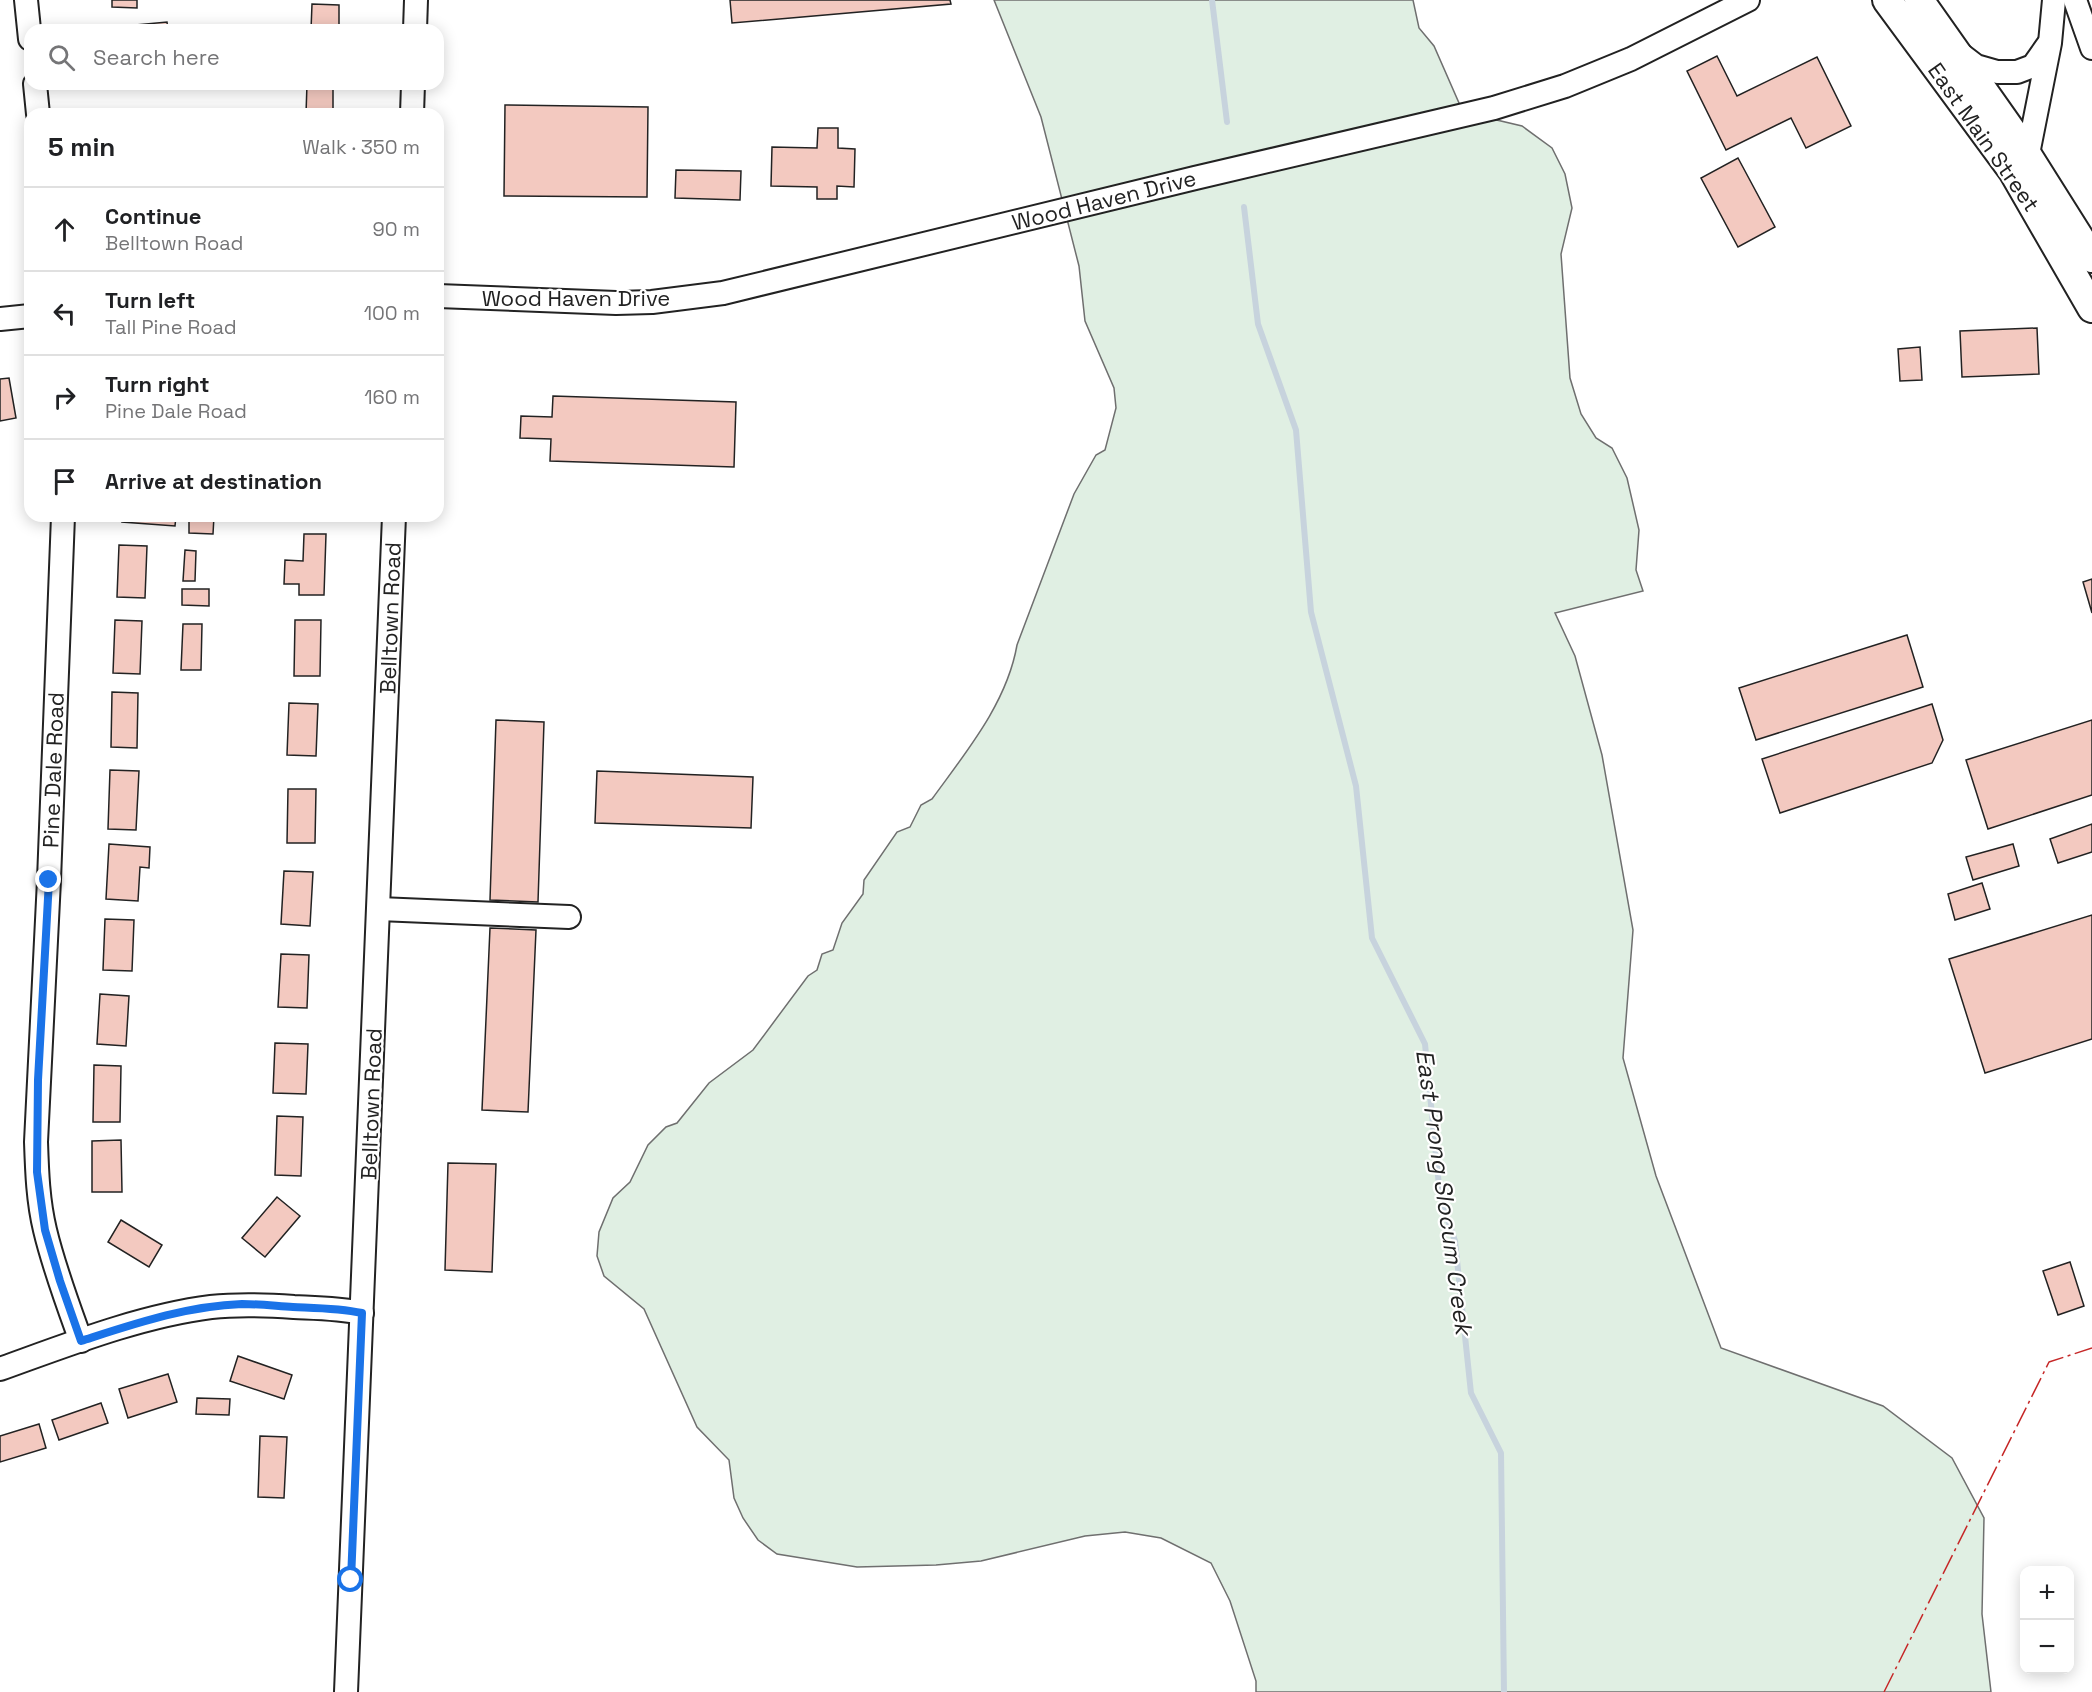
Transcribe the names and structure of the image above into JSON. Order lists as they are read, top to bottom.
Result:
{
  "streets": {
    "main road": ["East Main Street"],
    "street": ["Wood Haven Drive", "Belltown Road", "Pine Dale Road"]
  },
  "water": ["East Prong Slocum Creek"],
  "page": {
    "search": "Search here",
    "heading": ["5 min", "Walk · 350 m"],
    "list": [
      ["Continue", "Belltown Road", "90 m"],
      ["Turn left", "Tall Pine Road", "100 m"],
      ["Turn right", "Pine Dale Road", "160 m"],
      "Arrive at destination"
    ],
    "map_buttons": ["+", "−"]
  }
}
